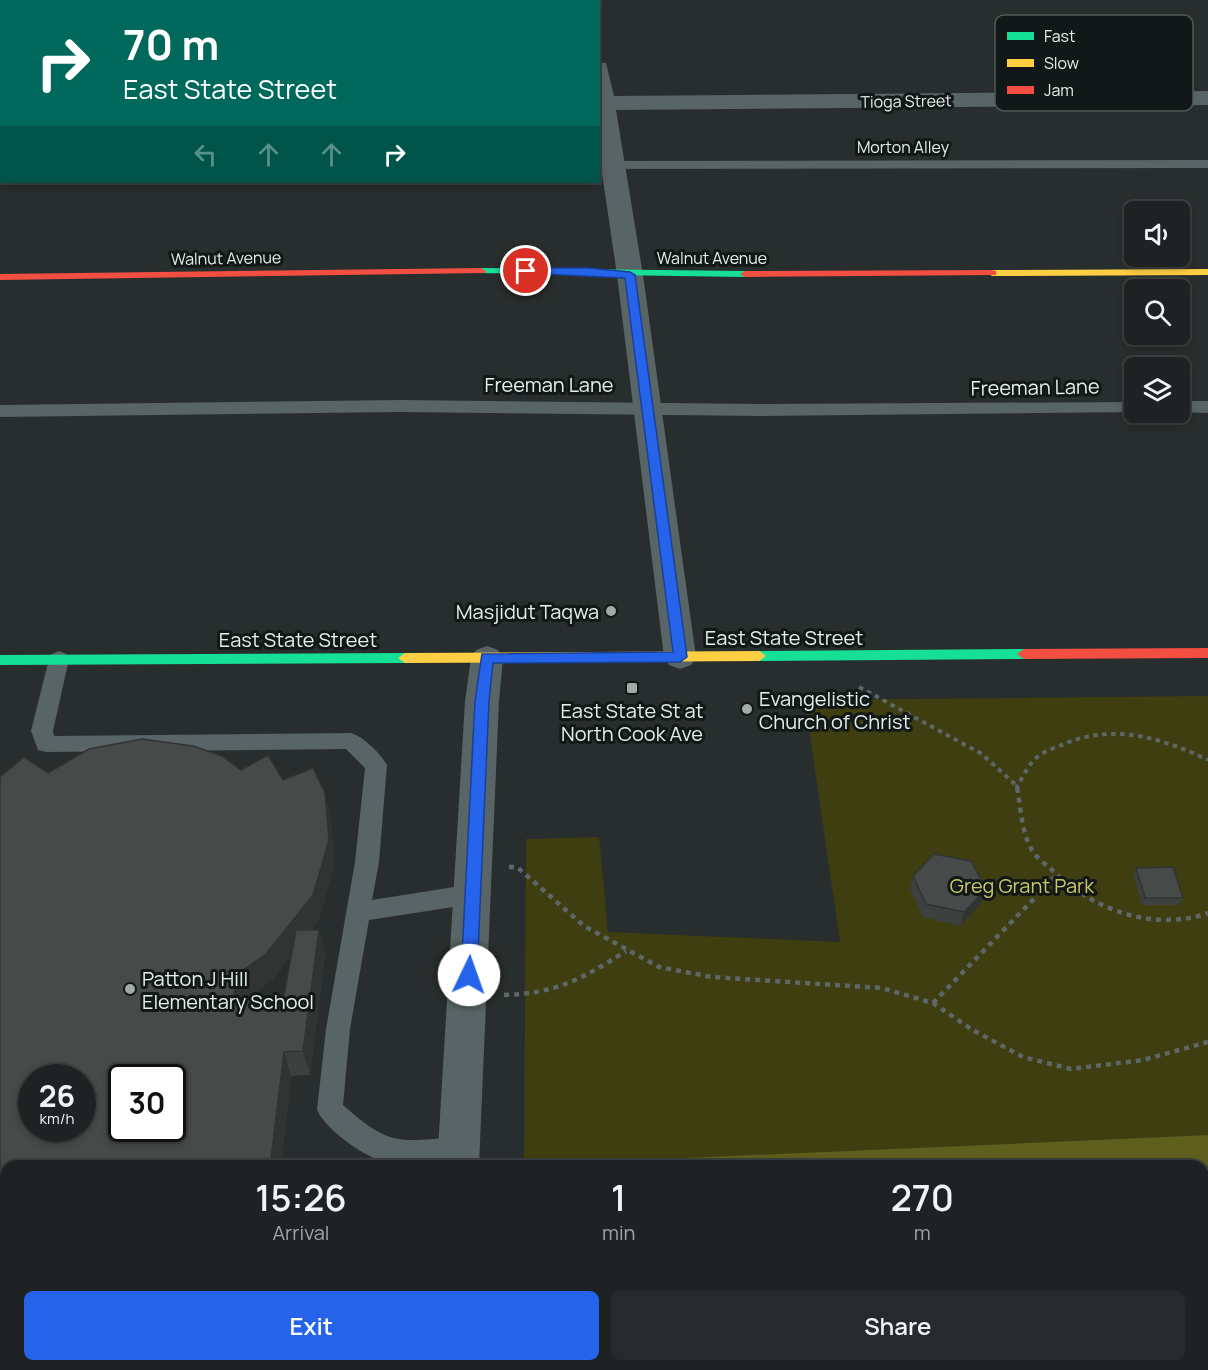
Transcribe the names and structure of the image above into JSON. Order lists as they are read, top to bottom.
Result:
{
  "streets": {
    "street": ["Tioga Street", "Walnut Avenue", "East State Street"],
    "lane": ["Morton Alley", "Freeman Lane"]
  },
  "parks": ["Greg Grant Park"],
  "places": {
    "other": ["Masjidut Taqwa", "Evangelistic Church of Christ", "Patton J Hill Elementary School"],
    "transit": ["East State St at North Cook Ave"]
  },
  "legend": ["Fast", "Slow", "Jam"],
  "page": {
    "turn": ["70 m", "East State Street"],
    "speed": "26 km/h",
    "limit": "30",
    "eta": [
      "15:26",
      "Arrival",
      "1",
      "min",
      "270",
      "m"
    ],
    "buttons": ["Exit", "Share"]
  }
}
